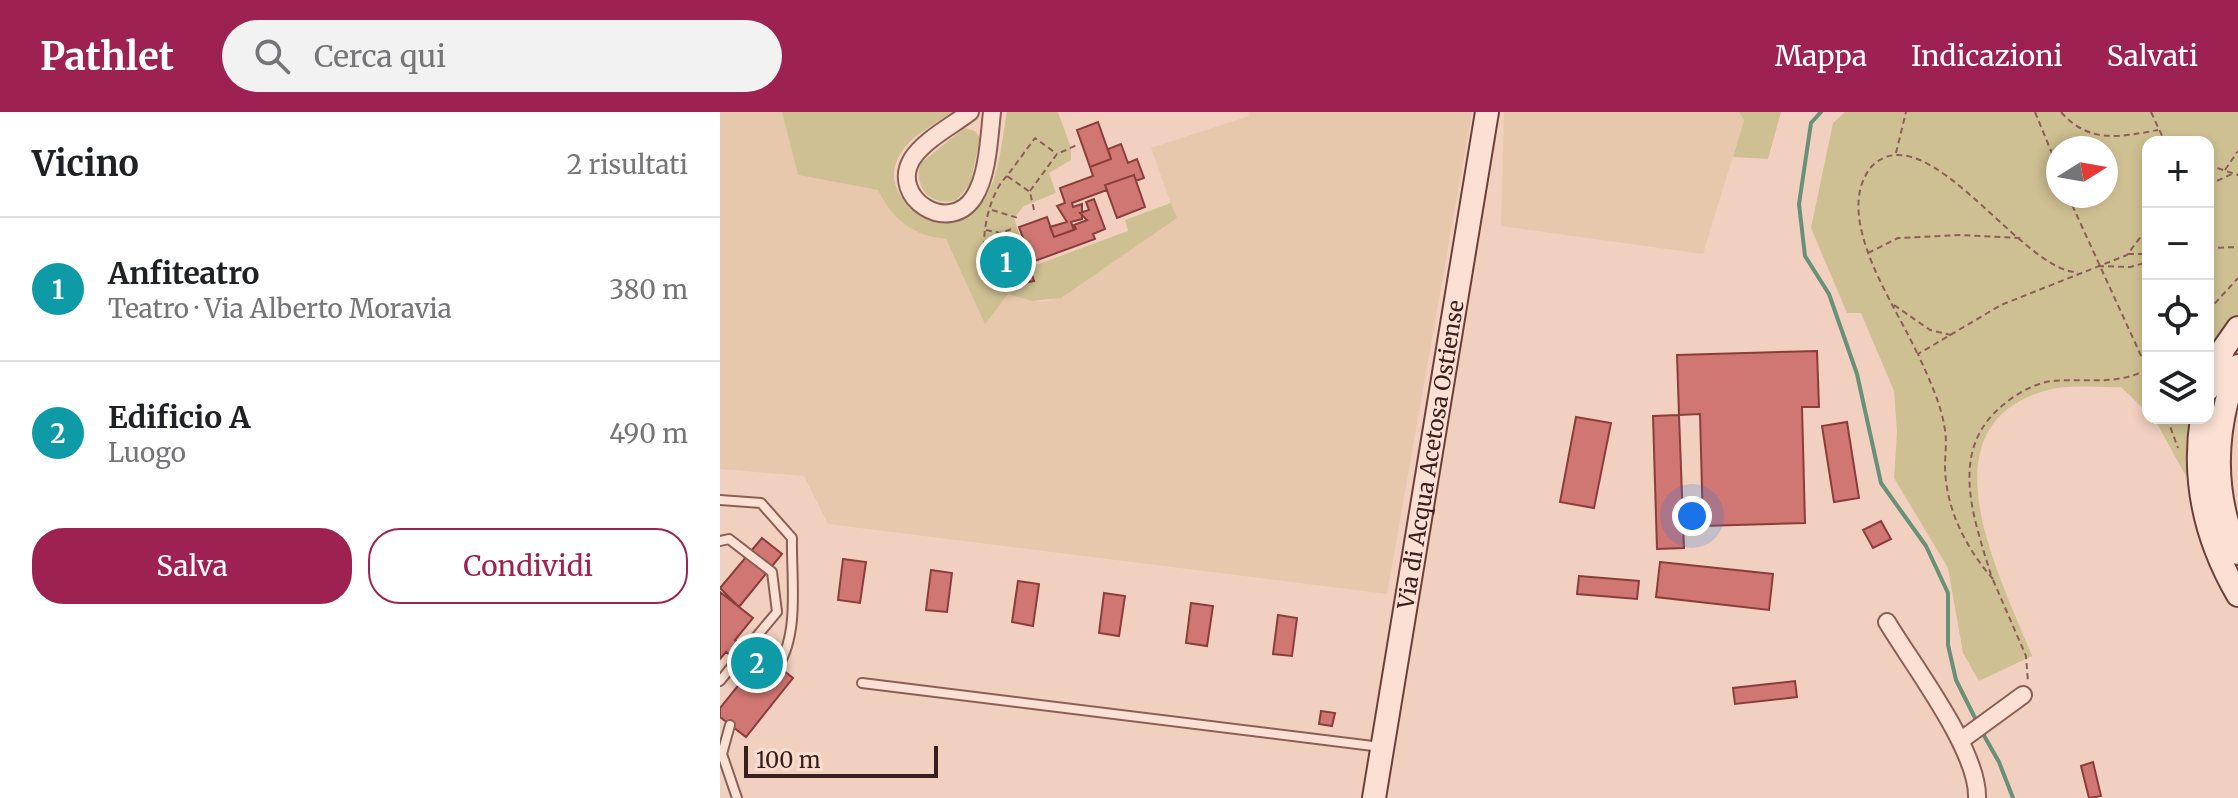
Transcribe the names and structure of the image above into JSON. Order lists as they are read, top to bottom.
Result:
{
  "streets": {
    "street": ["Via di Acqua Acetosa Ostiense"]
  },
  "scale_bar": "100 m",
  "north": "right",
  "page": {
    "header": "Pathlet",
    "search": "Cerca qui",
    "nav": ["Mappa", "Indicazioni", "Salvati"],
    "heading": ["Vicino", "2 risultati"],
    "map_buttons": ["+", "−"],
    "list": [
      {
        "mark": "1",
        "name": "Anfiteatro",
        "note": "Teatro · Via Alberto Moravia",
        "value": "380 m"
      },
      {
        "mark": "2",
        "name": "Edificio A",
        "note": "Luogo",
        "value": "490 m"
      }
    ],
    "pins": ["1", "2"],
    "buttons": ["Salva", "Condividi"],
    "scale": "100 m"
  }
}
